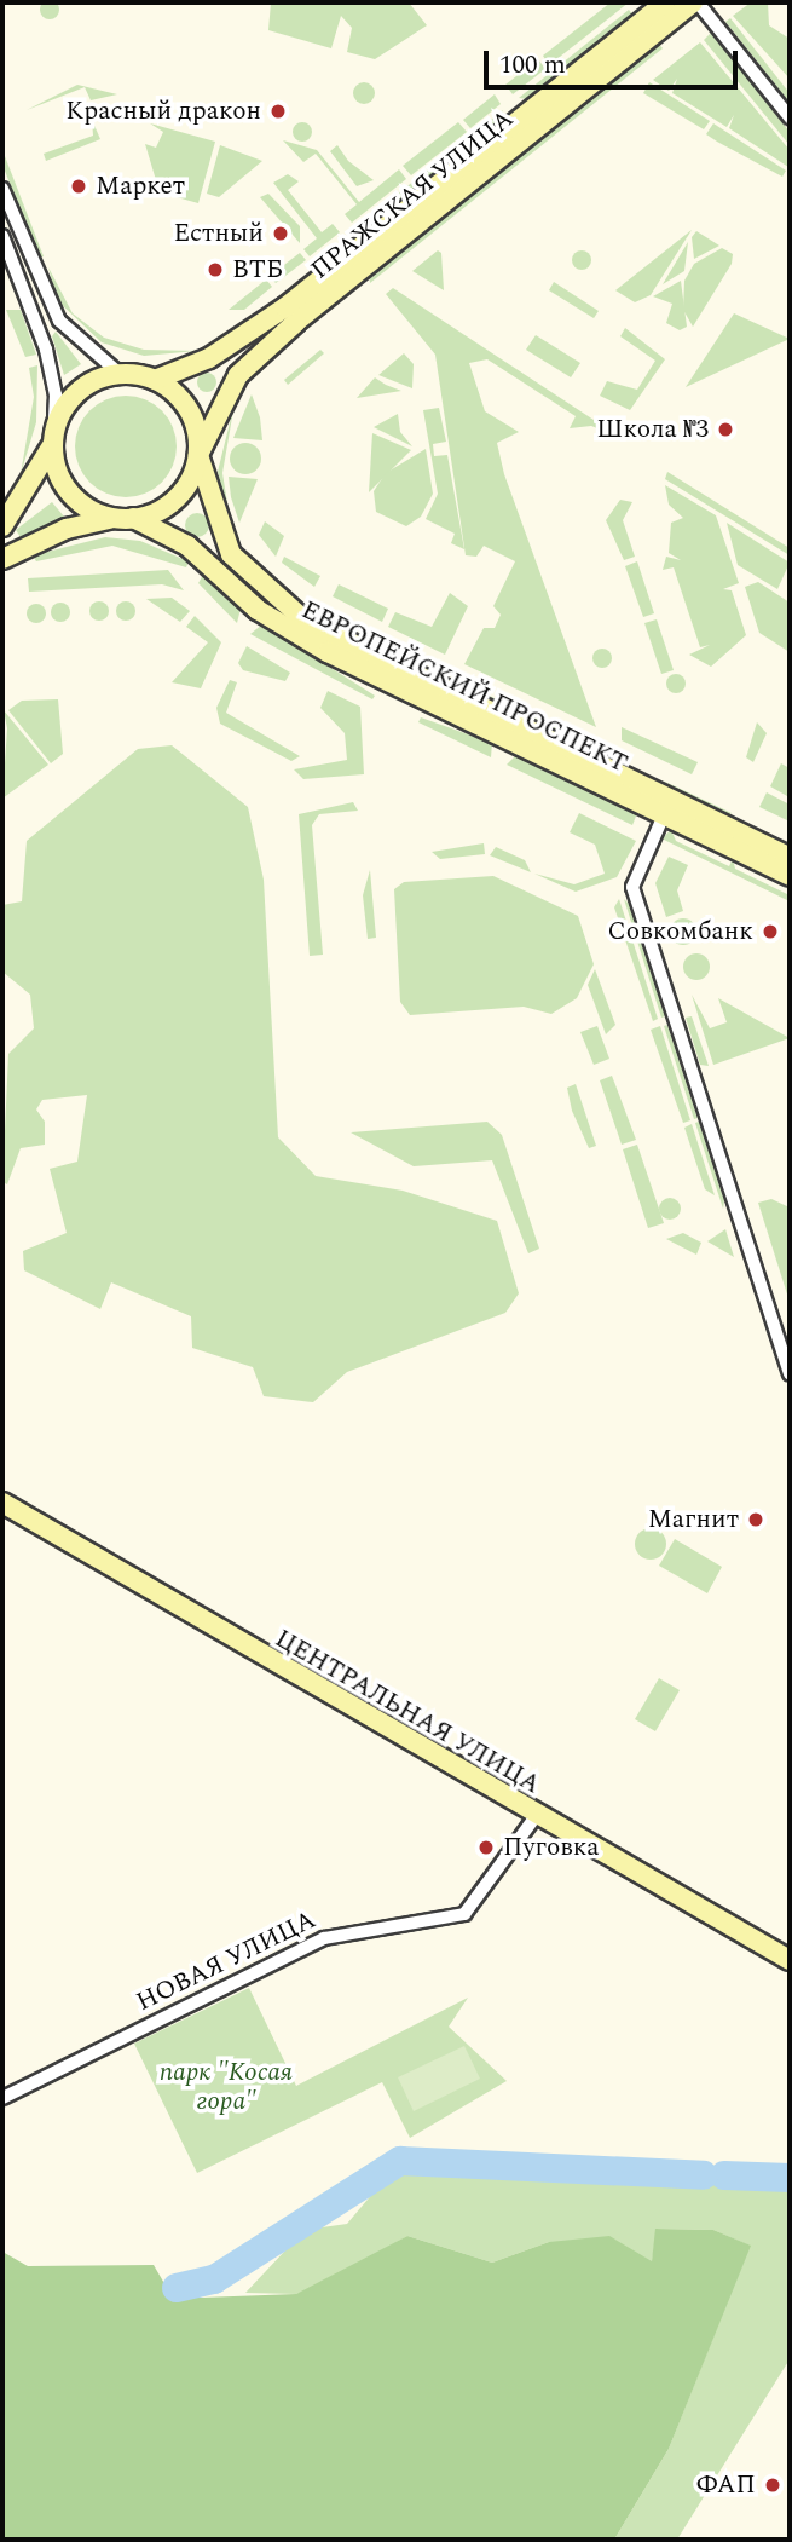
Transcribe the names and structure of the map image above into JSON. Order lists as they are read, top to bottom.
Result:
{
  "streets": {
    "street": [
      "ПРАЖСКАЯ УЛИЦА",
      "ЕВРОПЕЙСКИЙ ПРОСПЕКТ",
      "ЦЕНТРАЛЬНАЯ УЛИЦА",
      "НОВАЯ УЛИЦА"
    ]
  },
  "crossings": [
    ["ПРАЖСКАЯ УЛИЦА", "ЕВРОПЕЙСКИЙ ПРОСПЕКТ"],
    ["ЦЕНТРАЛЬНАЯ УЛИЦА", "НОВАЯ УЛИЦА"]
  ],
  "parks": ["парк \"Косая гора\""],
  "places": [
    "Красный дракон",
    "Маркет",
    "Естный",
    "ВТБ",
    "Школа №3",
    "Совкомбанк",
    "Магнит",
    "Пуговка",
    "ФАП"
  ],
  "scale_bar": "100 m"
}
